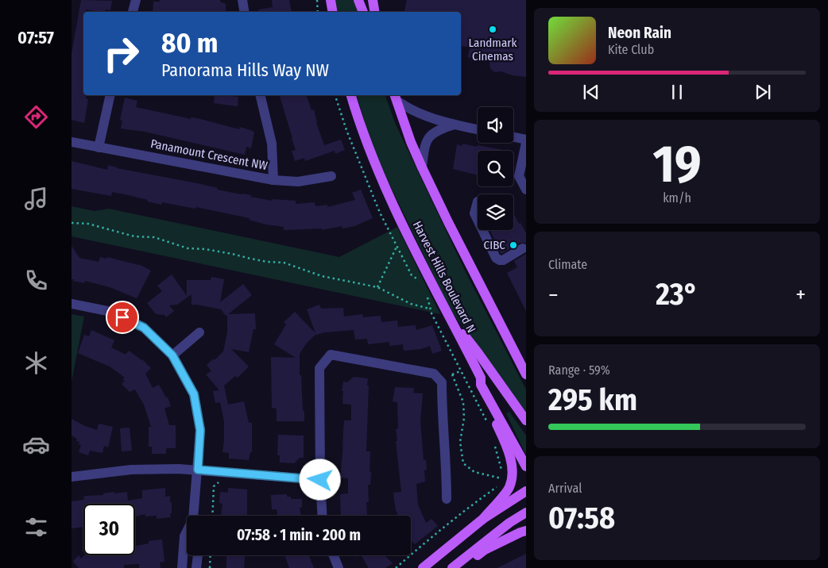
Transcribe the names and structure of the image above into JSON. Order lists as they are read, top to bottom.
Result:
{
  "streets": {
    "main road": ["Harvest Hills Boulevard N"],
    "street": ["Panamount Crescent NW"]
  },
  "places": ["Landmark Cinemas", "CIBC"],
  "page": {
    "tabs": "07:57",
    "turn": ["80 m", "Panorama Hills Way NW"],
    "song": ["Neon Rain", "Kite Club"],
    "tile": [
      ["19", "km/h"],
      "Climate",
      ["Range · 59%", "295 km"],
      ["Arrival", "07:58"]
    ],
    "heat": ["−", "23°", "+"],
    "limit": "30",
    "trip": "07:58 · 1 min · 200 m"
  }
}
